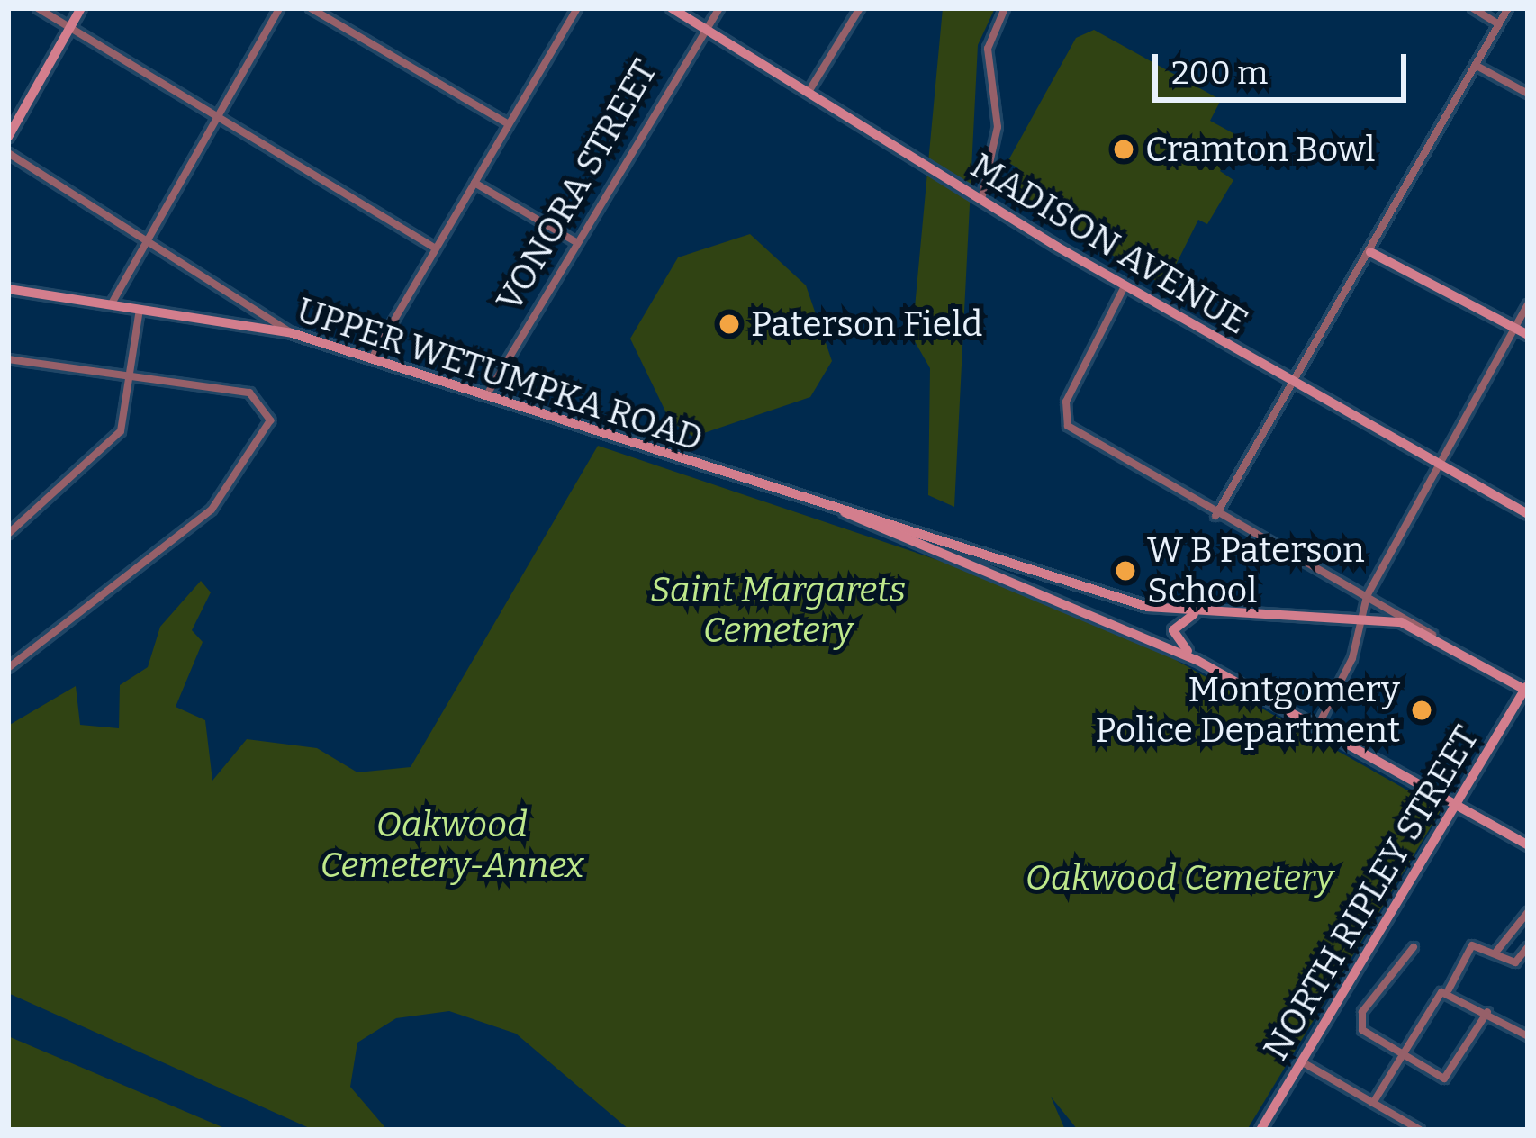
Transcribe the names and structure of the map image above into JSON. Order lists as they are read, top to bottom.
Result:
{
  "streets": {
    "main road": ["MADISON AVENUE", "UPPER WETUMPKA ROAD", "NORTH RIPLEY STREET"],
    "street": ["VONORA STREET"]
  },
  "crossings": [
    ["VONORA STREET", "MADISON AVENUE"],
    ["VONORA STREET", "UPPER WETUMPKA ROAD"],
    ["UPPER WETUMPKA ROAD", "NORTH RIPLEY STREET"]
  ],
  "parks": ["Saint Margarets Cemetery", "Oakwood Cemetery-Annex", "Oakwood Cemetery"],
  "places": [
    "Cramton Bowl",
    "Paterson Field",
    "W B Paterson School",
    "Montgomery Police Department"
  ],
  "scale_bar": "200 m"
}
